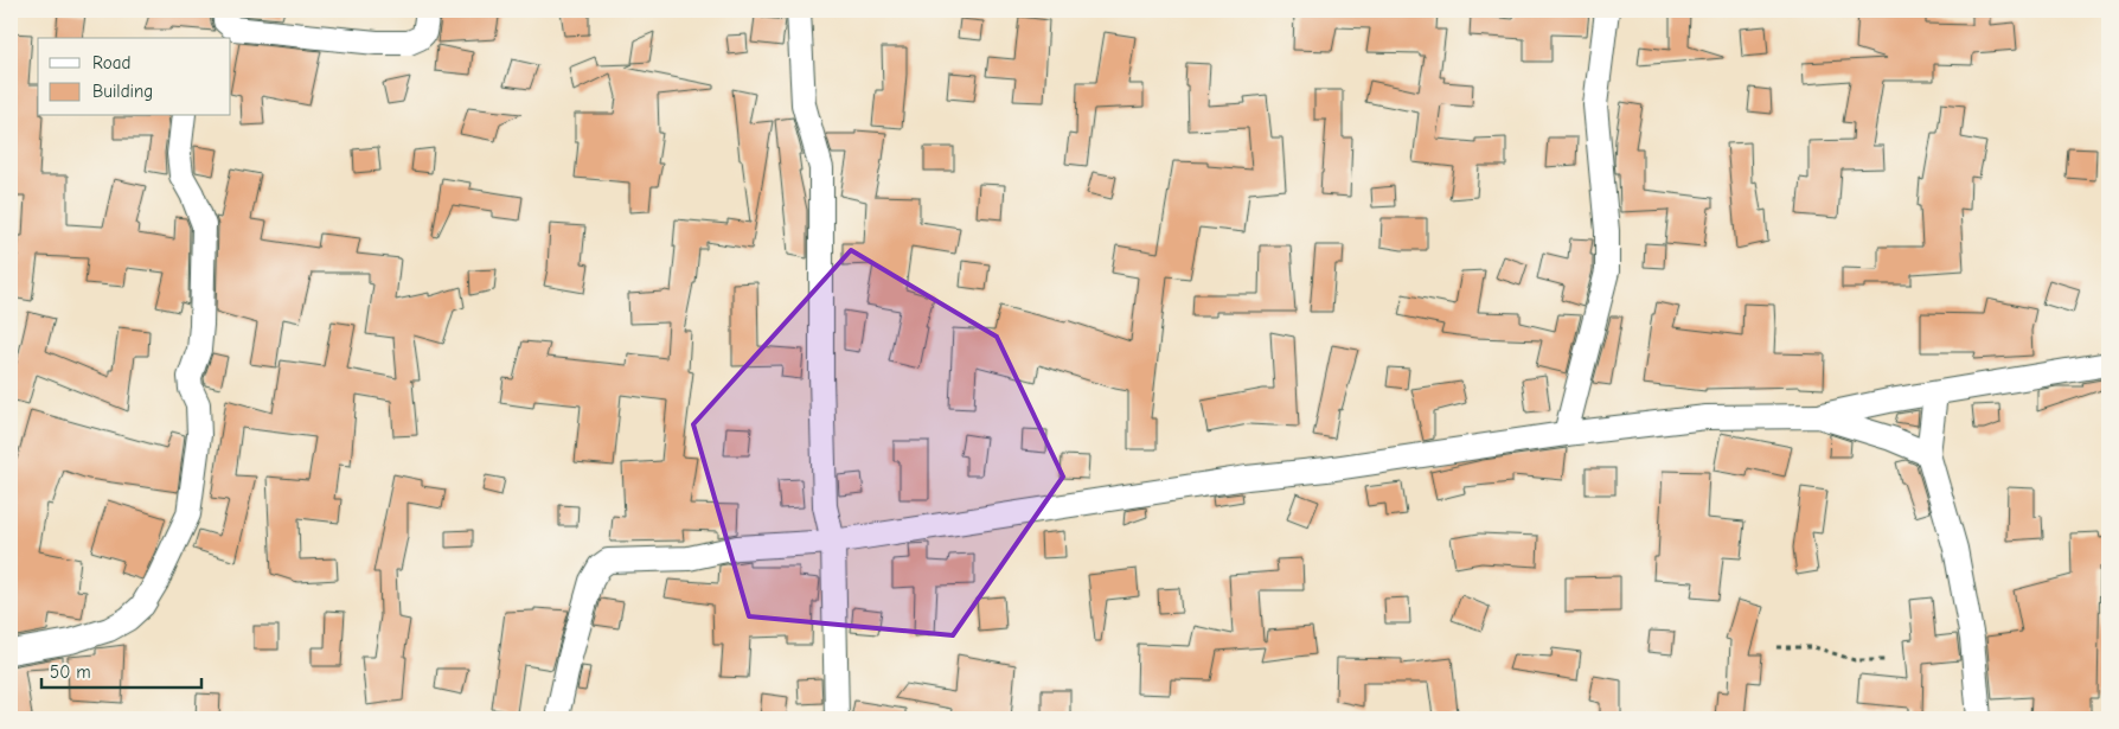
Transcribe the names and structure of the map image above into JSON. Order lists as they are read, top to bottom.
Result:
{
  "legend": ["Road", "Building"],
  "scale_bar": "50 m"
}
